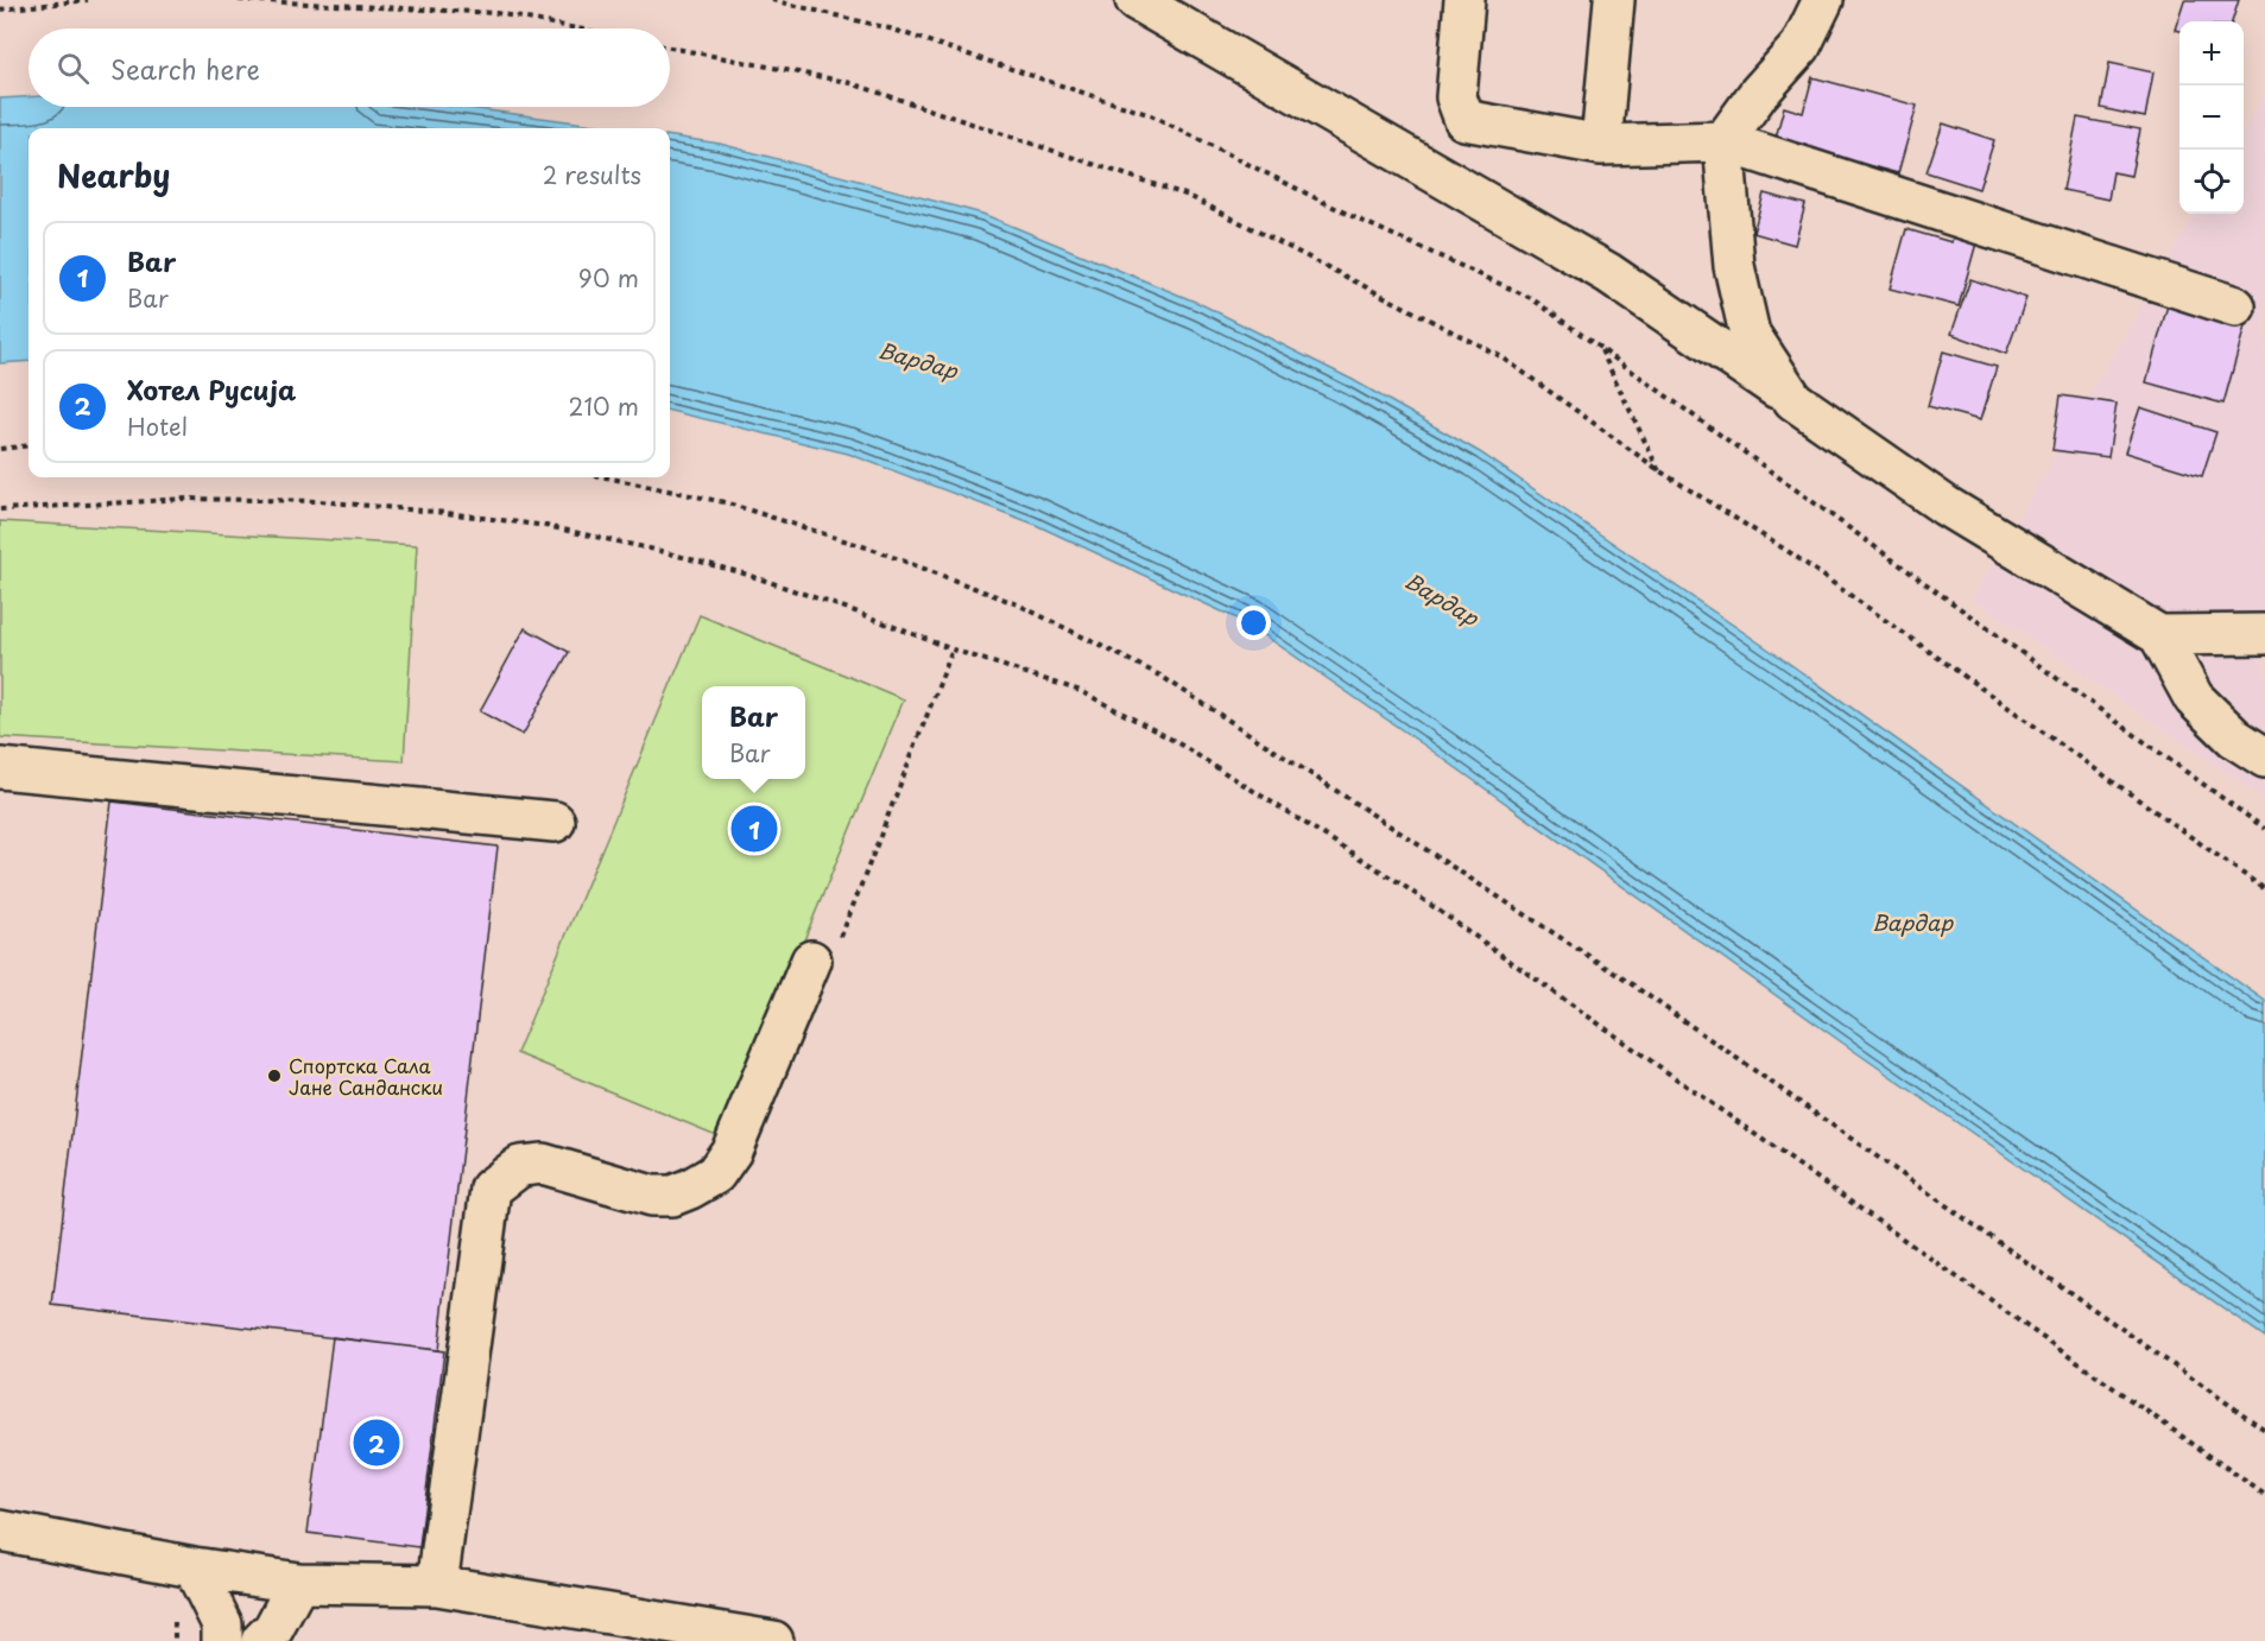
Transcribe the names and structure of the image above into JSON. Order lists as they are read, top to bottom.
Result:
{
  "water": ["Вардар"],
  "places": ["Спортска Сала Јане Сандански"],
  "page": {
    "map_buttons": ["+", "−"],
    "search": "Search here",
    "heading": ["Nearby", "2 results"],
    "list": [
      {
        "mark": "1",
        "name": "Bar",
        "note": "Bar",
        "value": "90 m"
      },
      {
        "mark": "2",
        "name": "Хотел Русија",
        "note": "Hotel",
        "value": "210 m"
      }
    ],
    "popup": ["Bar", "Bar"],
    "pins": ["1", "2"]
  }
}
